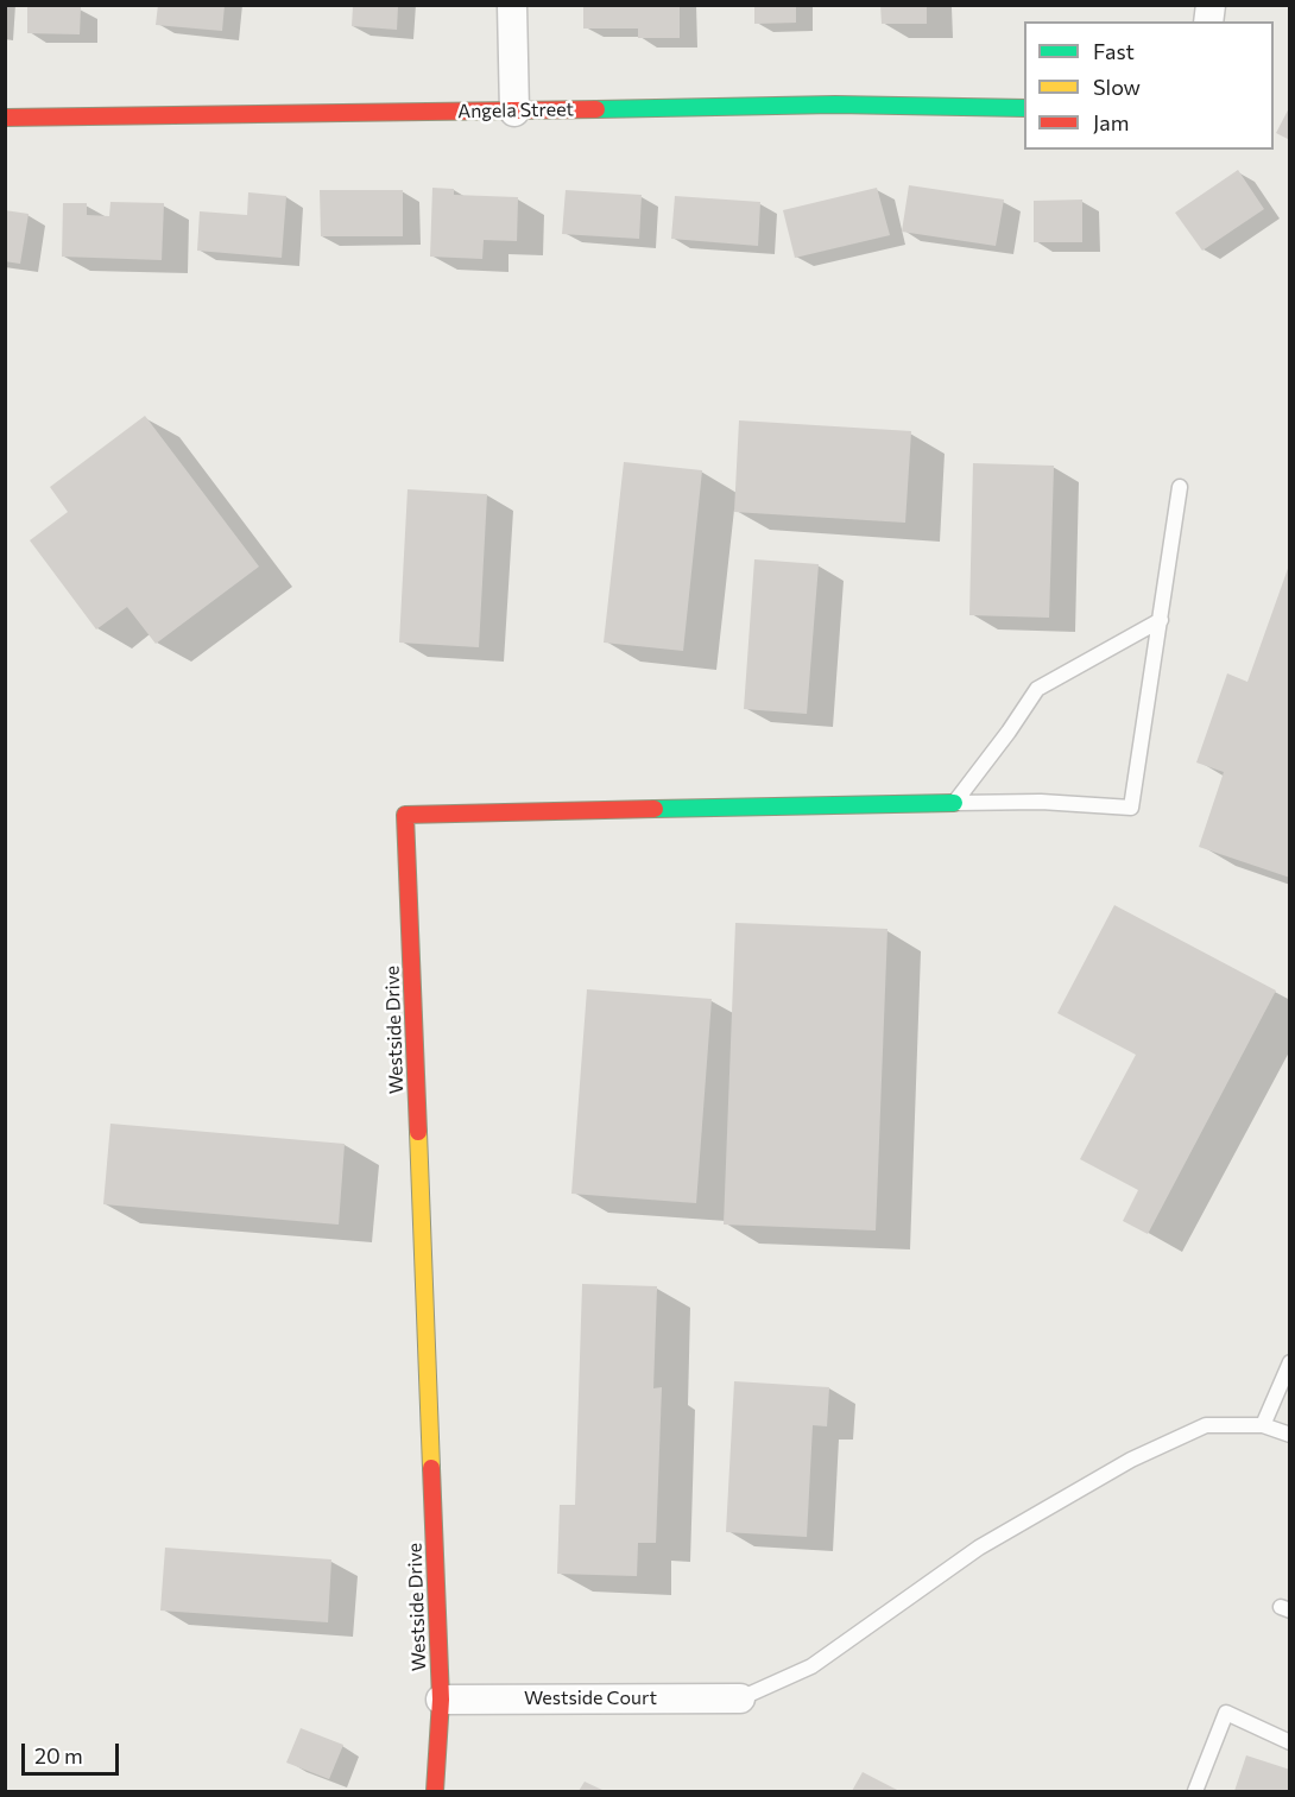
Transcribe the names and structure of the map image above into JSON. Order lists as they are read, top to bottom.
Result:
{
  "streets": {
    "street": ["Angela Street", "Westside Drive", "Westside Court"]
  },
  "crossings": [
    ["Westside Drive", "Westside Court"]
  ],
  "legend": ["Fast", "Slow", "Jam"],
  "scale_bar": "20 m"
}
